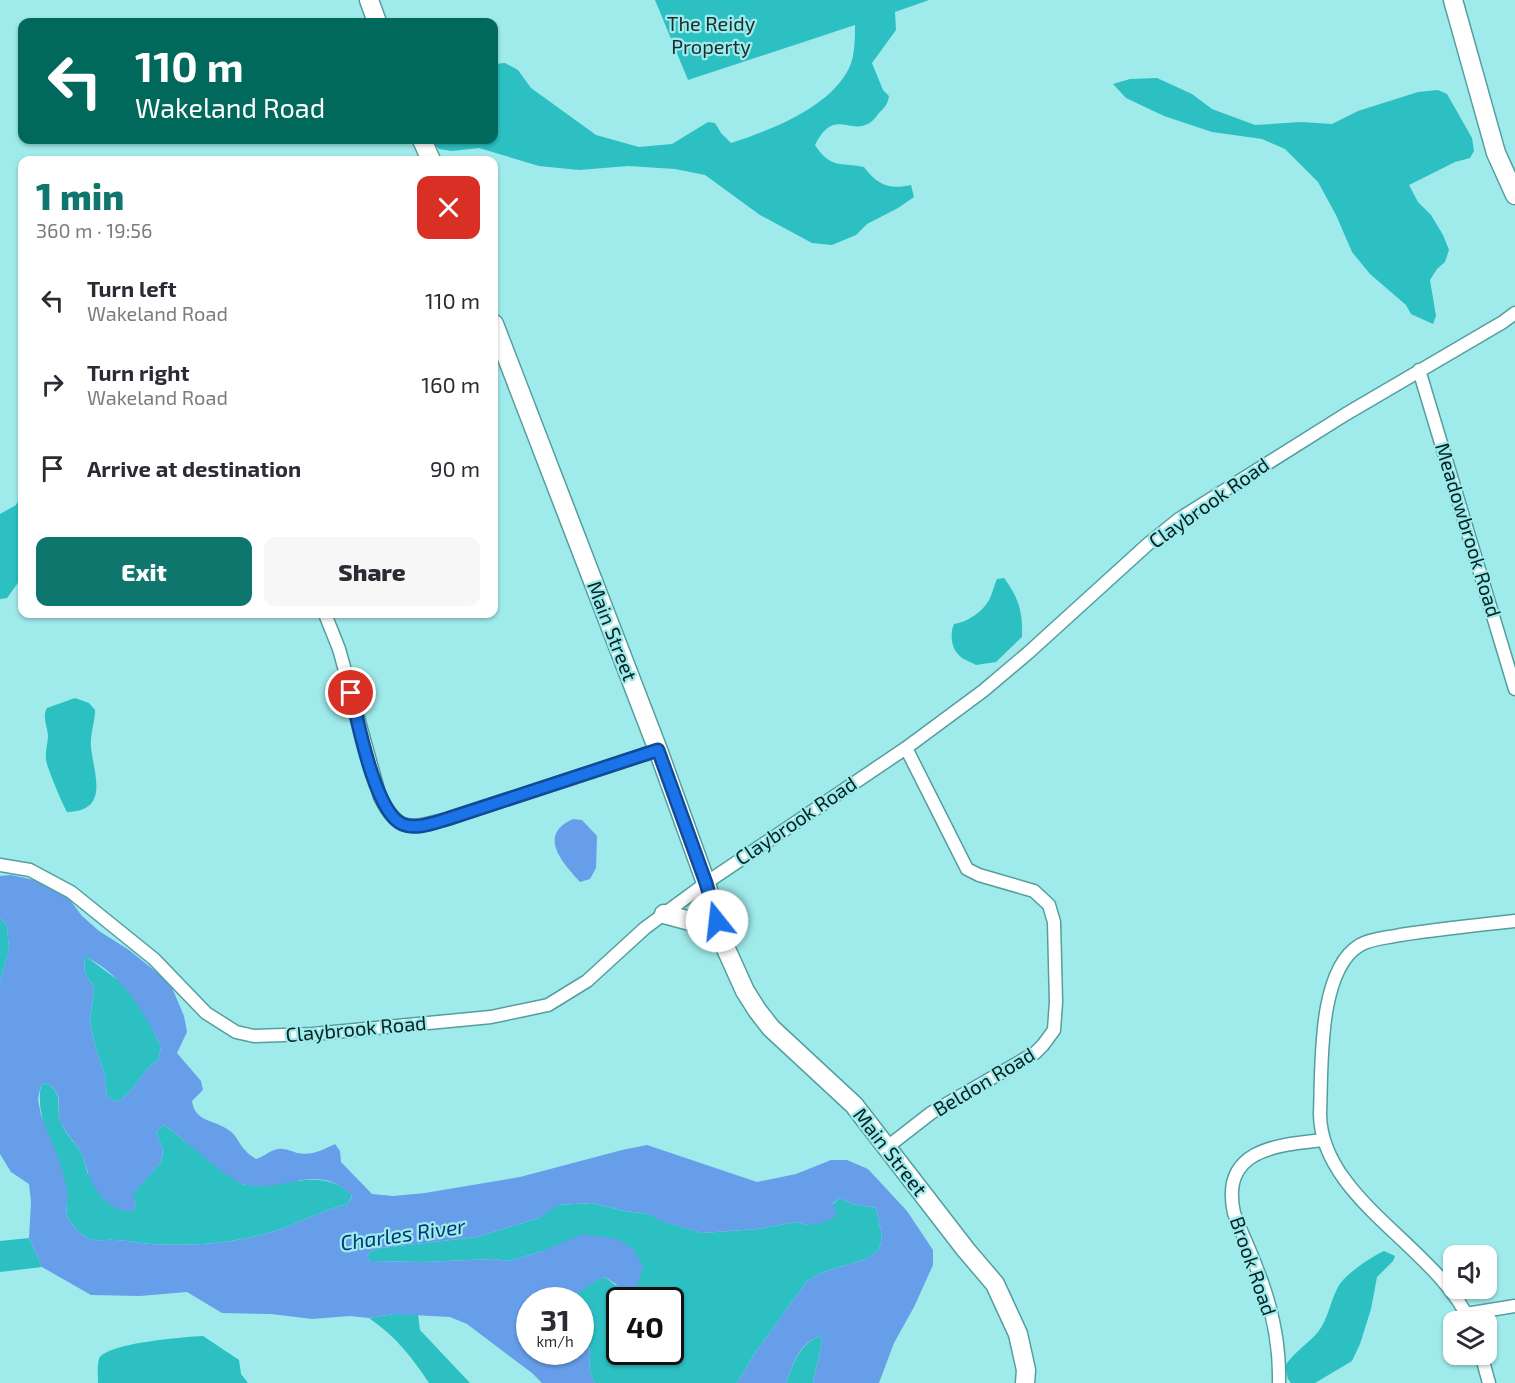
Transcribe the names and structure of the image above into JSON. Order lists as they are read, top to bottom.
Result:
{
  "streets": {
    "street": [
      "Claybrook Road",
      "Meadowbrook Road",
      "Main Street",
      "Beldon Road",
      "Brook Road"
    ]
  },
  "crossings": [
    ["Claybrook Road", "Meadowbrook Road"],
    ["Claybrook Road", "Main Street"],
    ["Claybrook Road", "Beldon Road"],
    ["Main Street", "Beldon Road"]
  ],
  "water": ["Charles River"],
  "parks": ["The Reidy Property"],
  "page": {
    "turn": ["110 m", "Wakeland Road"],
    "heading": ["1 min", "360 m · 19:56"],
    "list": [
      {
        "name": "Turn left",
        "note": "Wakeland Road",
        "value": "110 m"
      },
      {
        "name": "Turn right",
        "note": "Wakeland Road",
        "value": "160 m"
      },
      {
        "name": "Arrive at destination",
        "value": "90 m"
      }
    ],
    "buttons": ["Exit", "Share"],
    "speed": "31 km/h",
    "limit": "40"
  }
}
